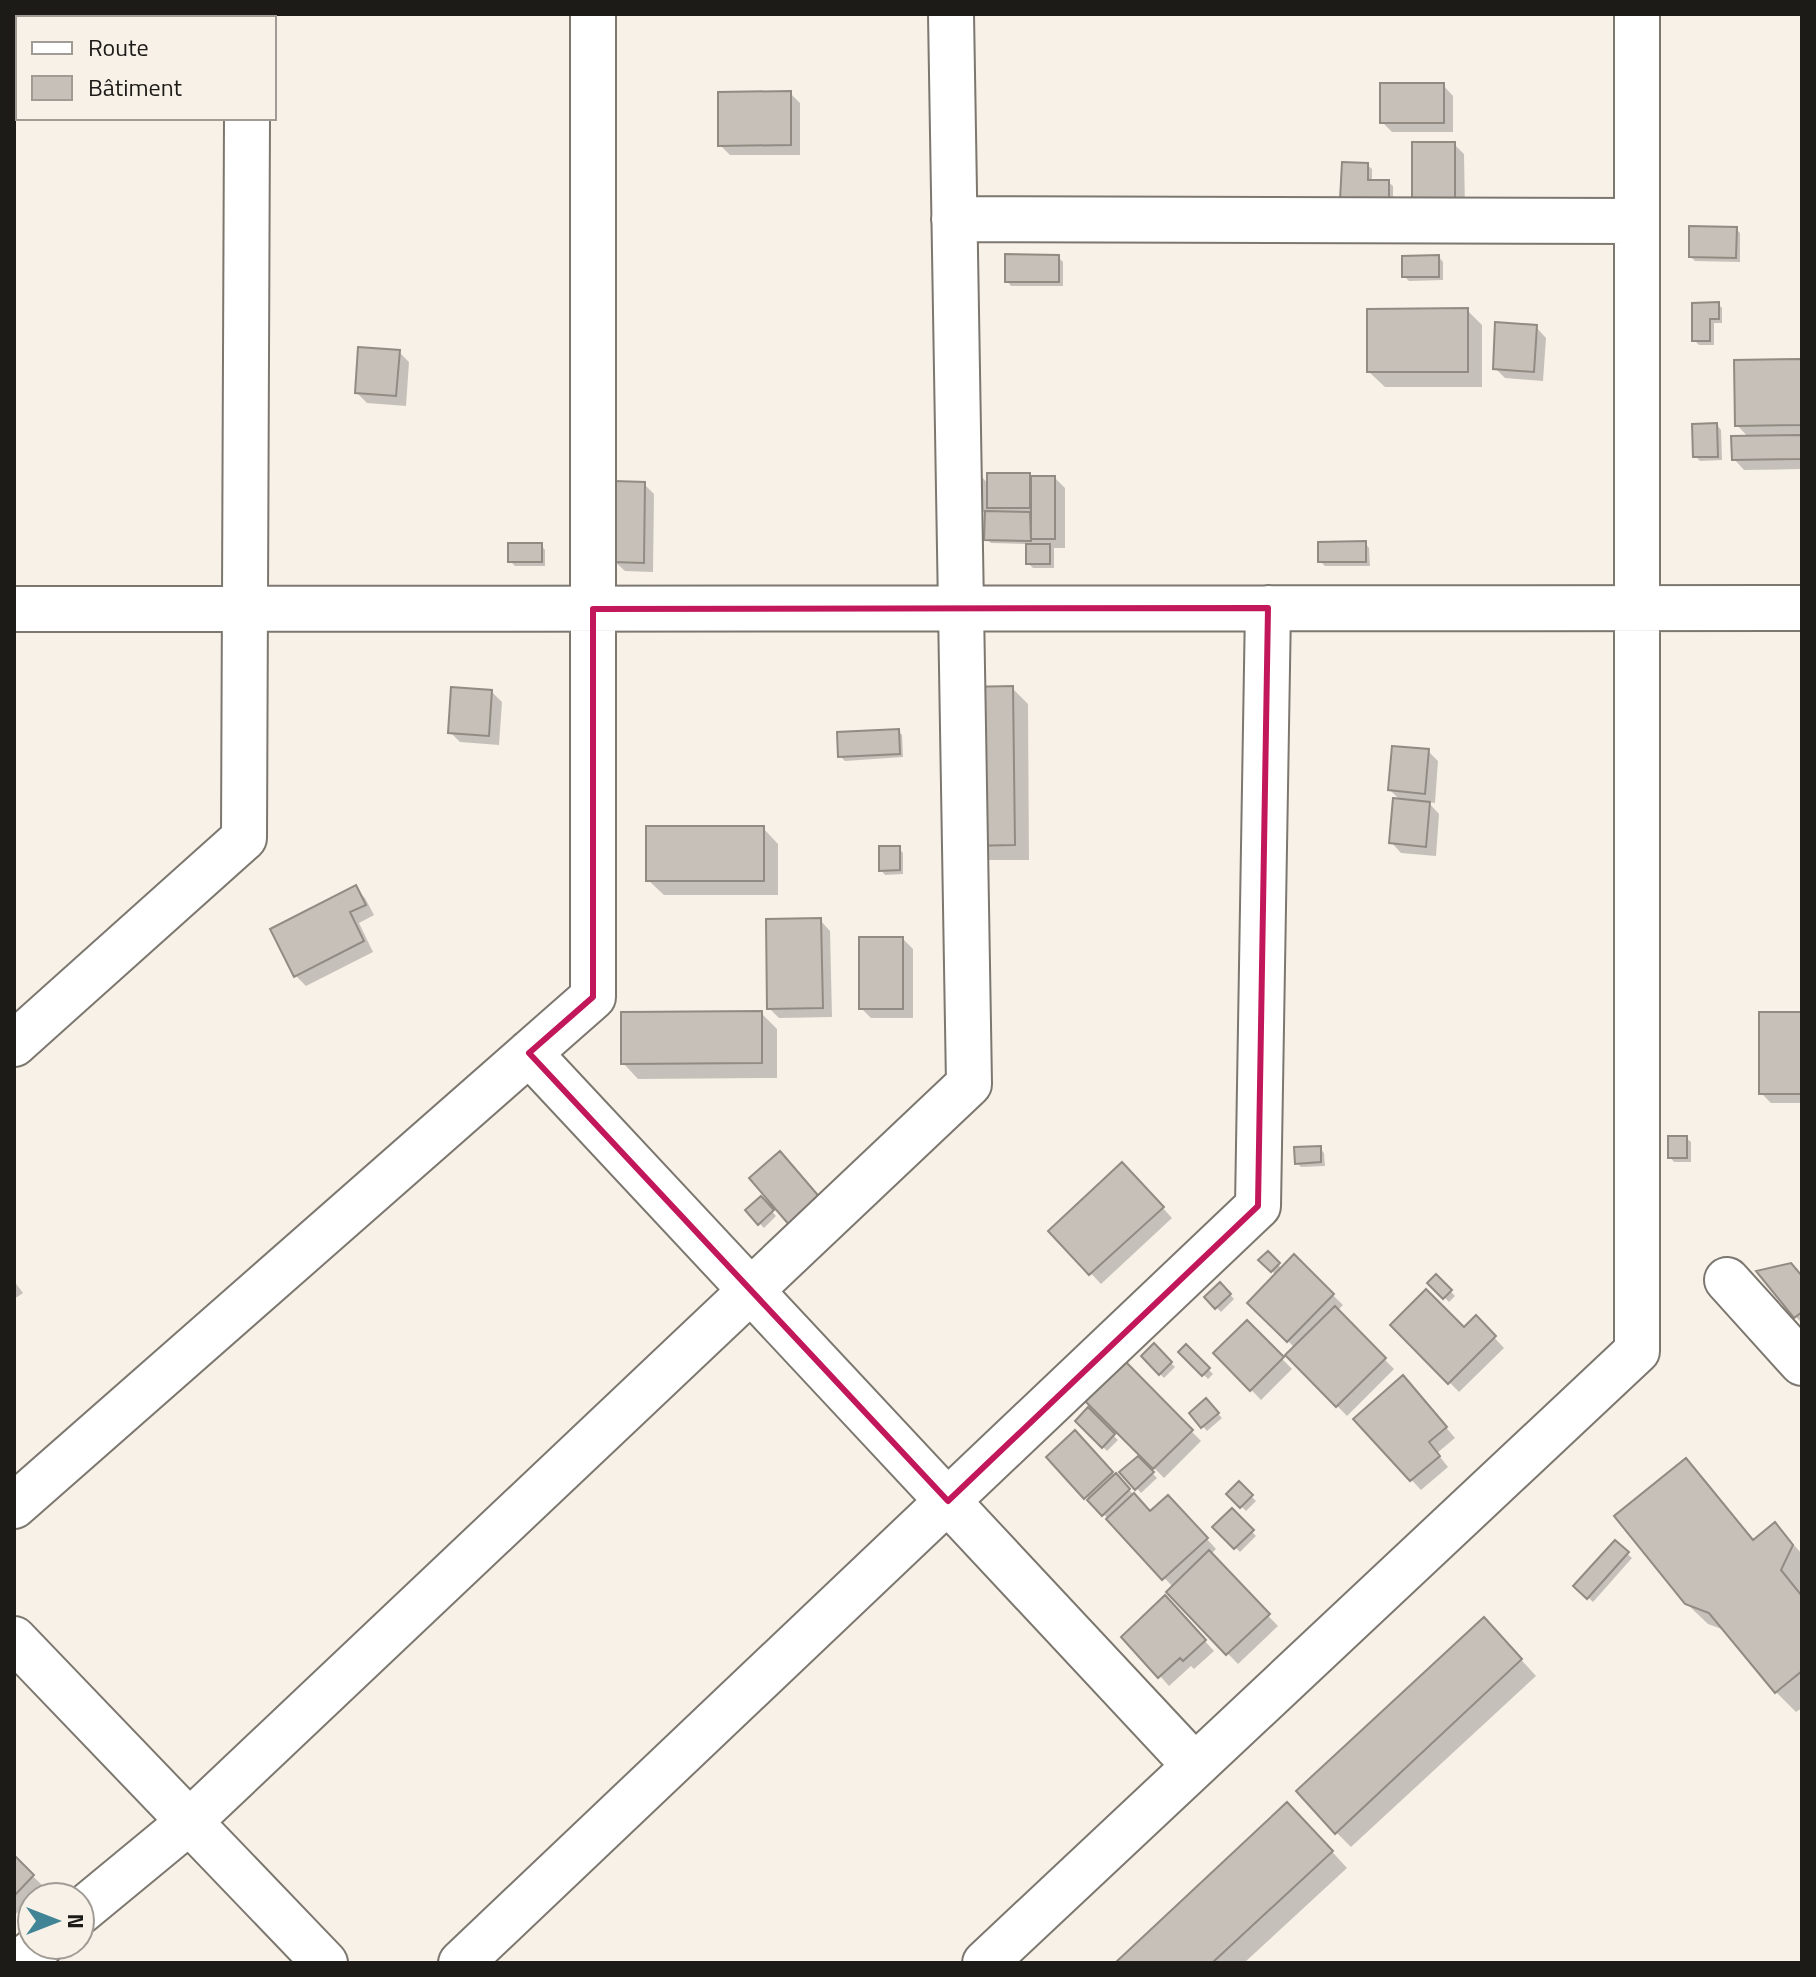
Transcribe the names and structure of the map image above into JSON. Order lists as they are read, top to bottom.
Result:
{
  "legend": ["Route", "Bâtiment"],
  "north": "right"
}
